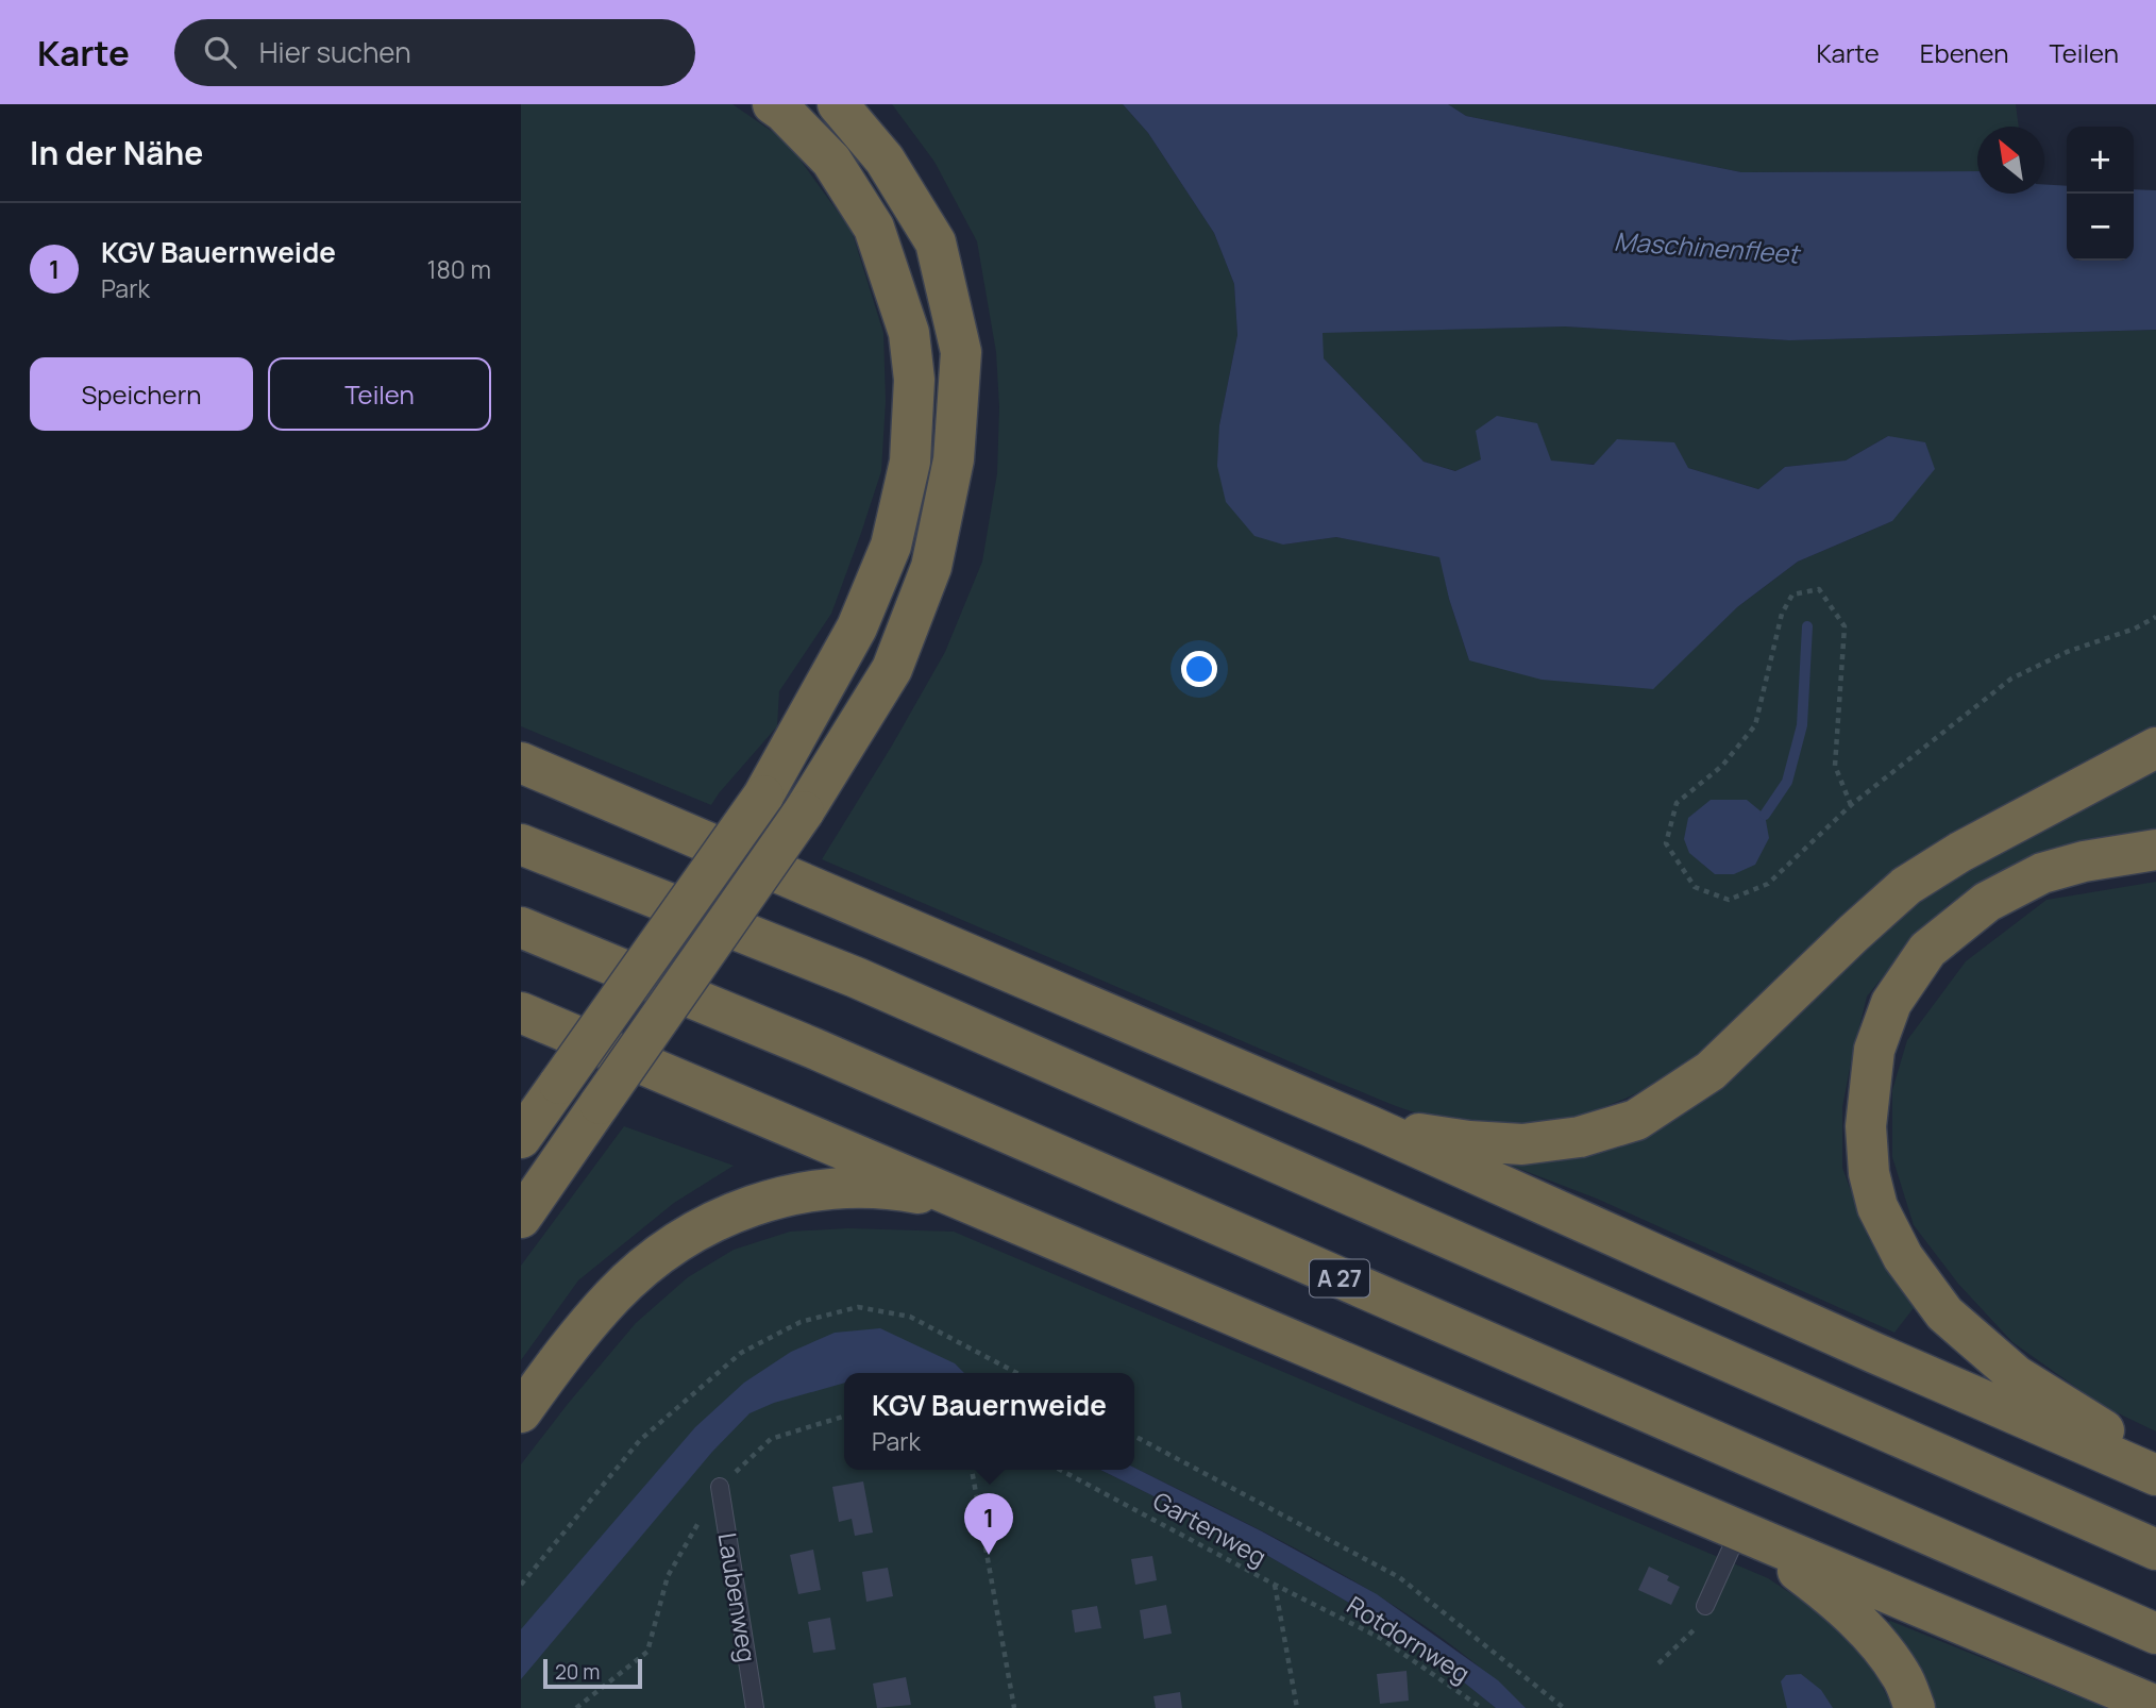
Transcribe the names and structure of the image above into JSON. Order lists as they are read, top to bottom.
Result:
{
  "streets": {
    "highway": ["A 27"],
    "lane": ["Laubenweg"],
    "path": ["Gartenweg", "Rotdornweg"]
  },
  "crossings": [
    ["Gartenweg", "Rotdornweg"]
  ],
  "water": ["Maschinenfleet"],
  "scale_bar": "20 m",
  "north": "top left",
  "page": {
    "header": "Karte",
    "search": "Hier suchen",
    "nav": ["Karte", "Ebenen", "Teilen"],
    "heading": "In der Nähe",
    "map_buttons": ["+", "−"],
    "list": [
      {
        "mark": "1",
        "name": "KGV Bauernweide",
        "note": "Park",
        "value": "180 m"
      }
    ],
    "buttons": ["Speichern", "Teilen"],
    "popup": ["KGV Bauernweide", "Park"],
    "pins": "1",
    "scale": "20 m"
  }
}
